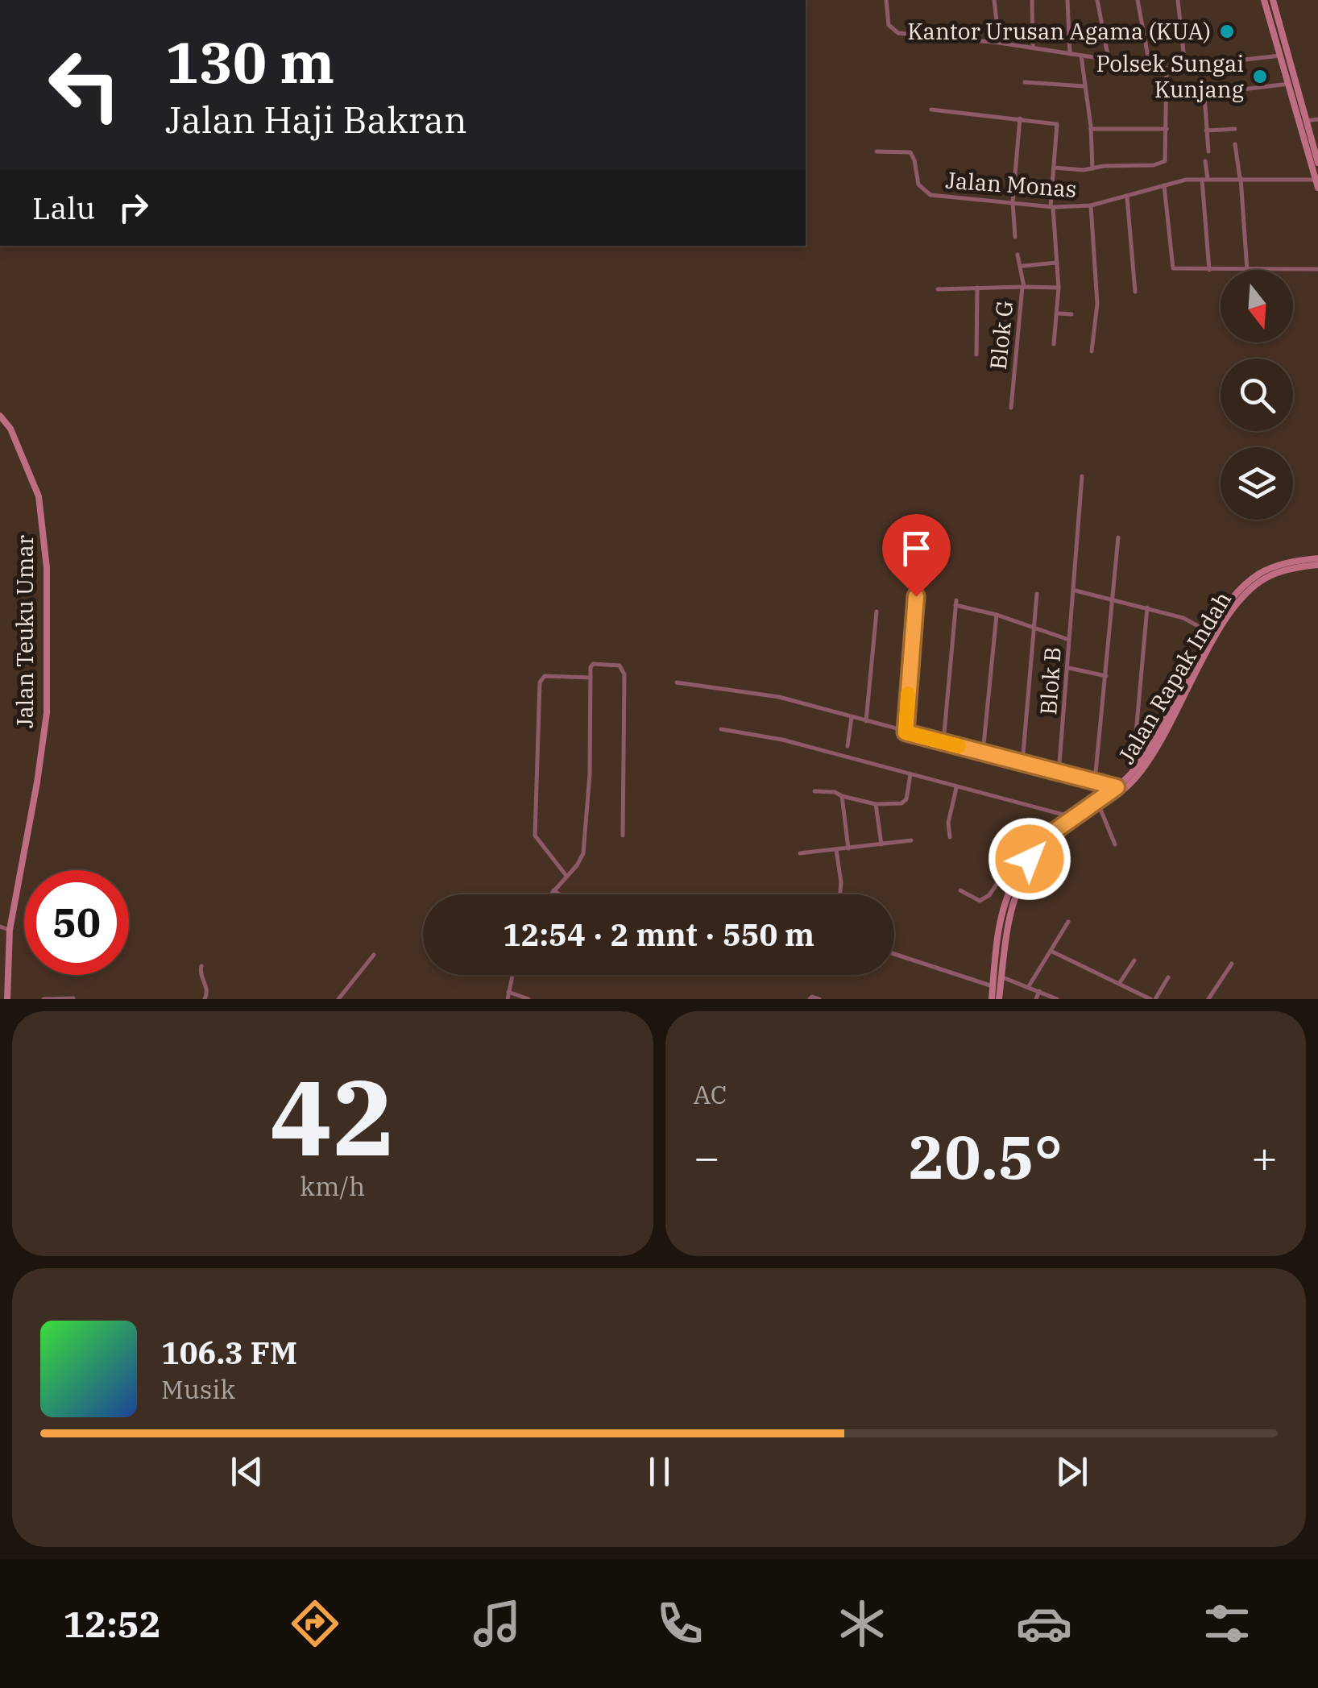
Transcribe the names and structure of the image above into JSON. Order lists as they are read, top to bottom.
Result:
{
  "streets": {
    "main road": ["Jalan Teuku Umar", "Jalan Rapak Indah"],
    "street": ["Jalan Monas", "Blok G", "Blok B"]
  },
  "places": ["Kantor Urusan Agama (KUA)", "Polsek Sungai Kunjang"],
  "north": "bottom",
  "page": {
    "turn": ["130 m", "Jalan Haji Bakran"],
    "then": "Lalu",
    "limit": "50",
    "trip": "12:54 · 2 mnt · 550 m",
    "tile": [
      ["42", "km/h"],
      "AC"
    ],
    "heat": ["−", "20.5°", "+"],
    "song": ["106.3 FM", "Musik"],
    "tabs": "12:52"
  }
}
